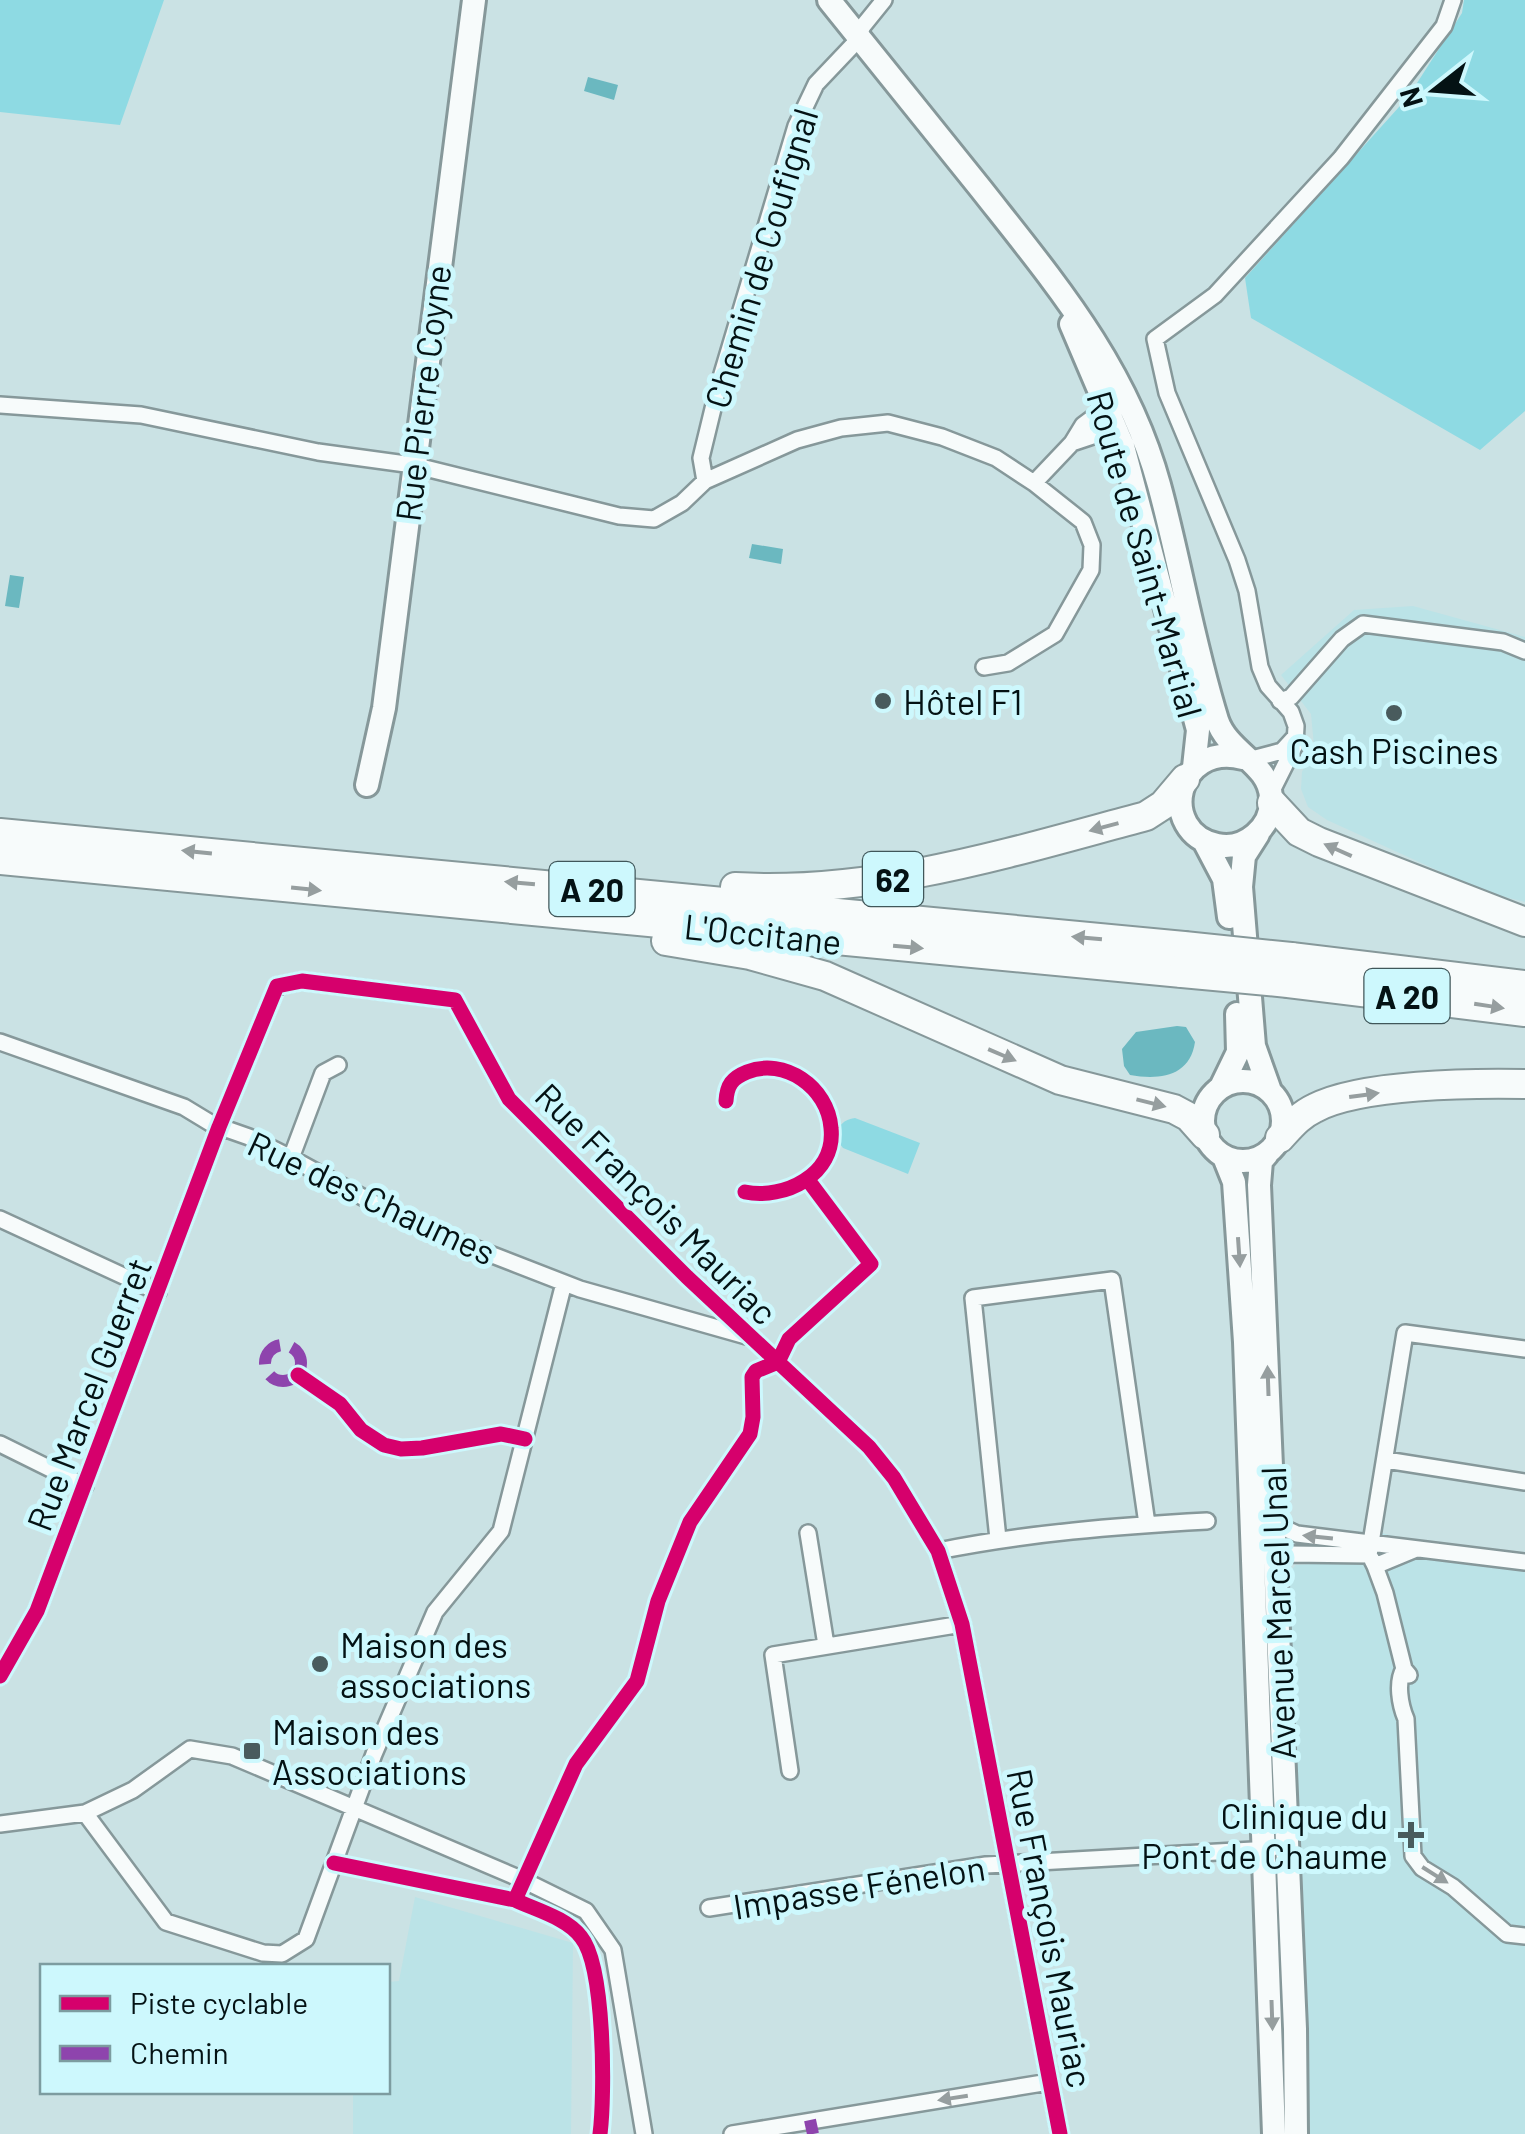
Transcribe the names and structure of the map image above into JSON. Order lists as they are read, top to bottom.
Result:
{
  "streets": {
    "highway": ["62", "A 20", "L'Occitane"],
    "main road": ["Rue Pierre Coyne", "Route de Saint-Martial", "Avenue Marcel Unal"],
    "street": [
      "Chemin de Coufignal",
      "Rue des Chaumes",
      "Rue François Mauriac",
      "Rue Marcel Guerret",
      "Impasse Fénelon"
    ]
  },
  "crossings": [
    ["Chemin de Coufignal", "Route de Saint-Martial"],
    ["Route de Saint-Martial", "62"],
    ["62", "L'Occitane"],
    ["Rue des Chaumes", "Rue François Mauriac"],
    ["Rue des Chaumes", "Rue Marcel Guerret"],
    ["Rue François Mauriac", "Rue Marcel Guerret"],
    ["Rue François Mauriac", "Impasse Fénelon"],
    ["Avenue Marcel Unal", "Impasse Fénelon"]
  ],
  "places": {
    "other": ["Hôtel F1", "Cash Piscines", "Maison des associations"],
    "transit": ["Maison des Associations"],
    "health": ["Clinique du Pont de Chaume"]
  },
  "legend": ["Piste cyclable", "Chemin"],
  "north": "left"
}
